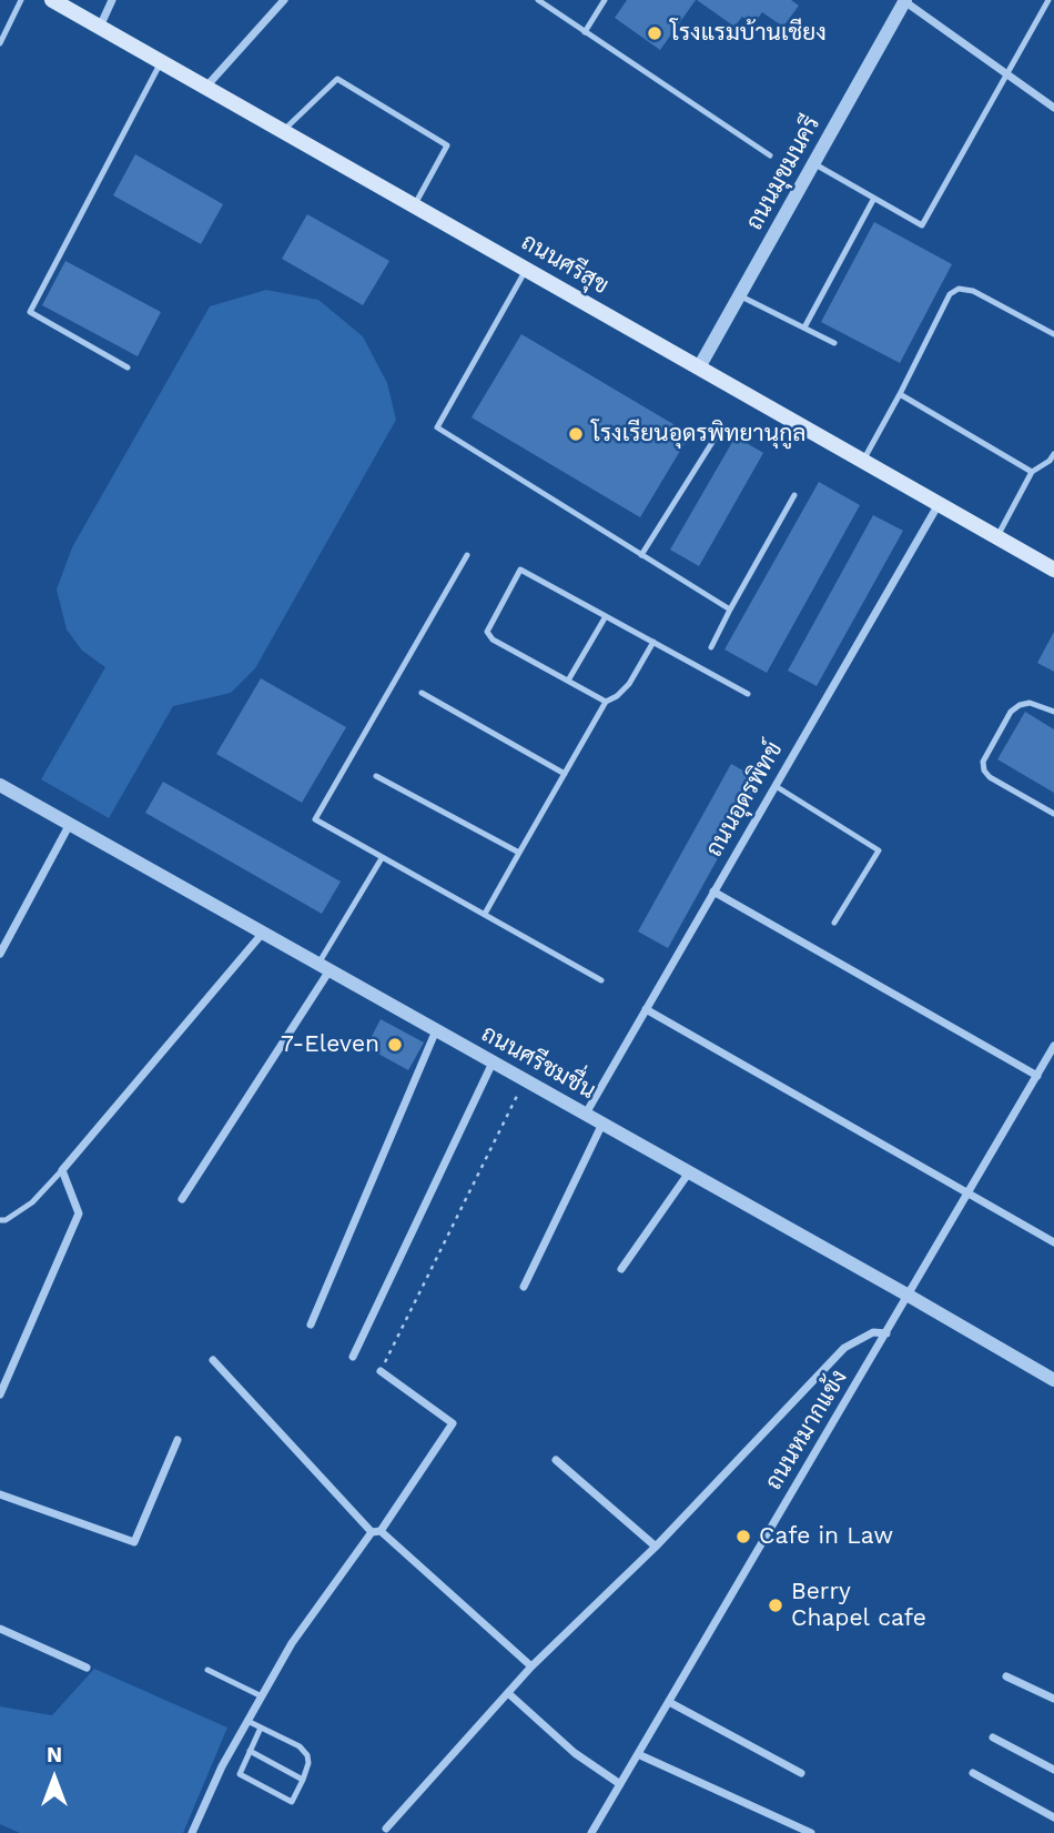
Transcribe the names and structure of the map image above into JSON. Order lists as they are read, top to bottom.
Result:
{
  "streets": {
    "main road": ["ถนนศรีสุข"],
    "street": [
      "ถนนมุขมนครี",
      "ถนนอุดรพิทข์",
      "ถนนศรีชมชื่น",
      "ถนนหมากแข้ง"
    ]
  },
  "crossings": [
    ["ถนนมุขมนครี", "ถนนศรีสุข"],
    ["ถนนศรีสุข", "ถนนอุดรพิทข์"],
    ["ถนนอุดรพิทข์", "ถนนศรีชมชื่น"],
    ["ถนนศรีชมชื่น", "ถนนหมากแข้ง"]
  ],
  "places": [
    "โรงแรมบ้านเชียง",
    "โรงเรียนอุดรพิทยานุกูล",
    "7-Eleven",
    "Cafe in Law",
    "Berry Chapel cafe"
  ],
  "north": "top"
}
